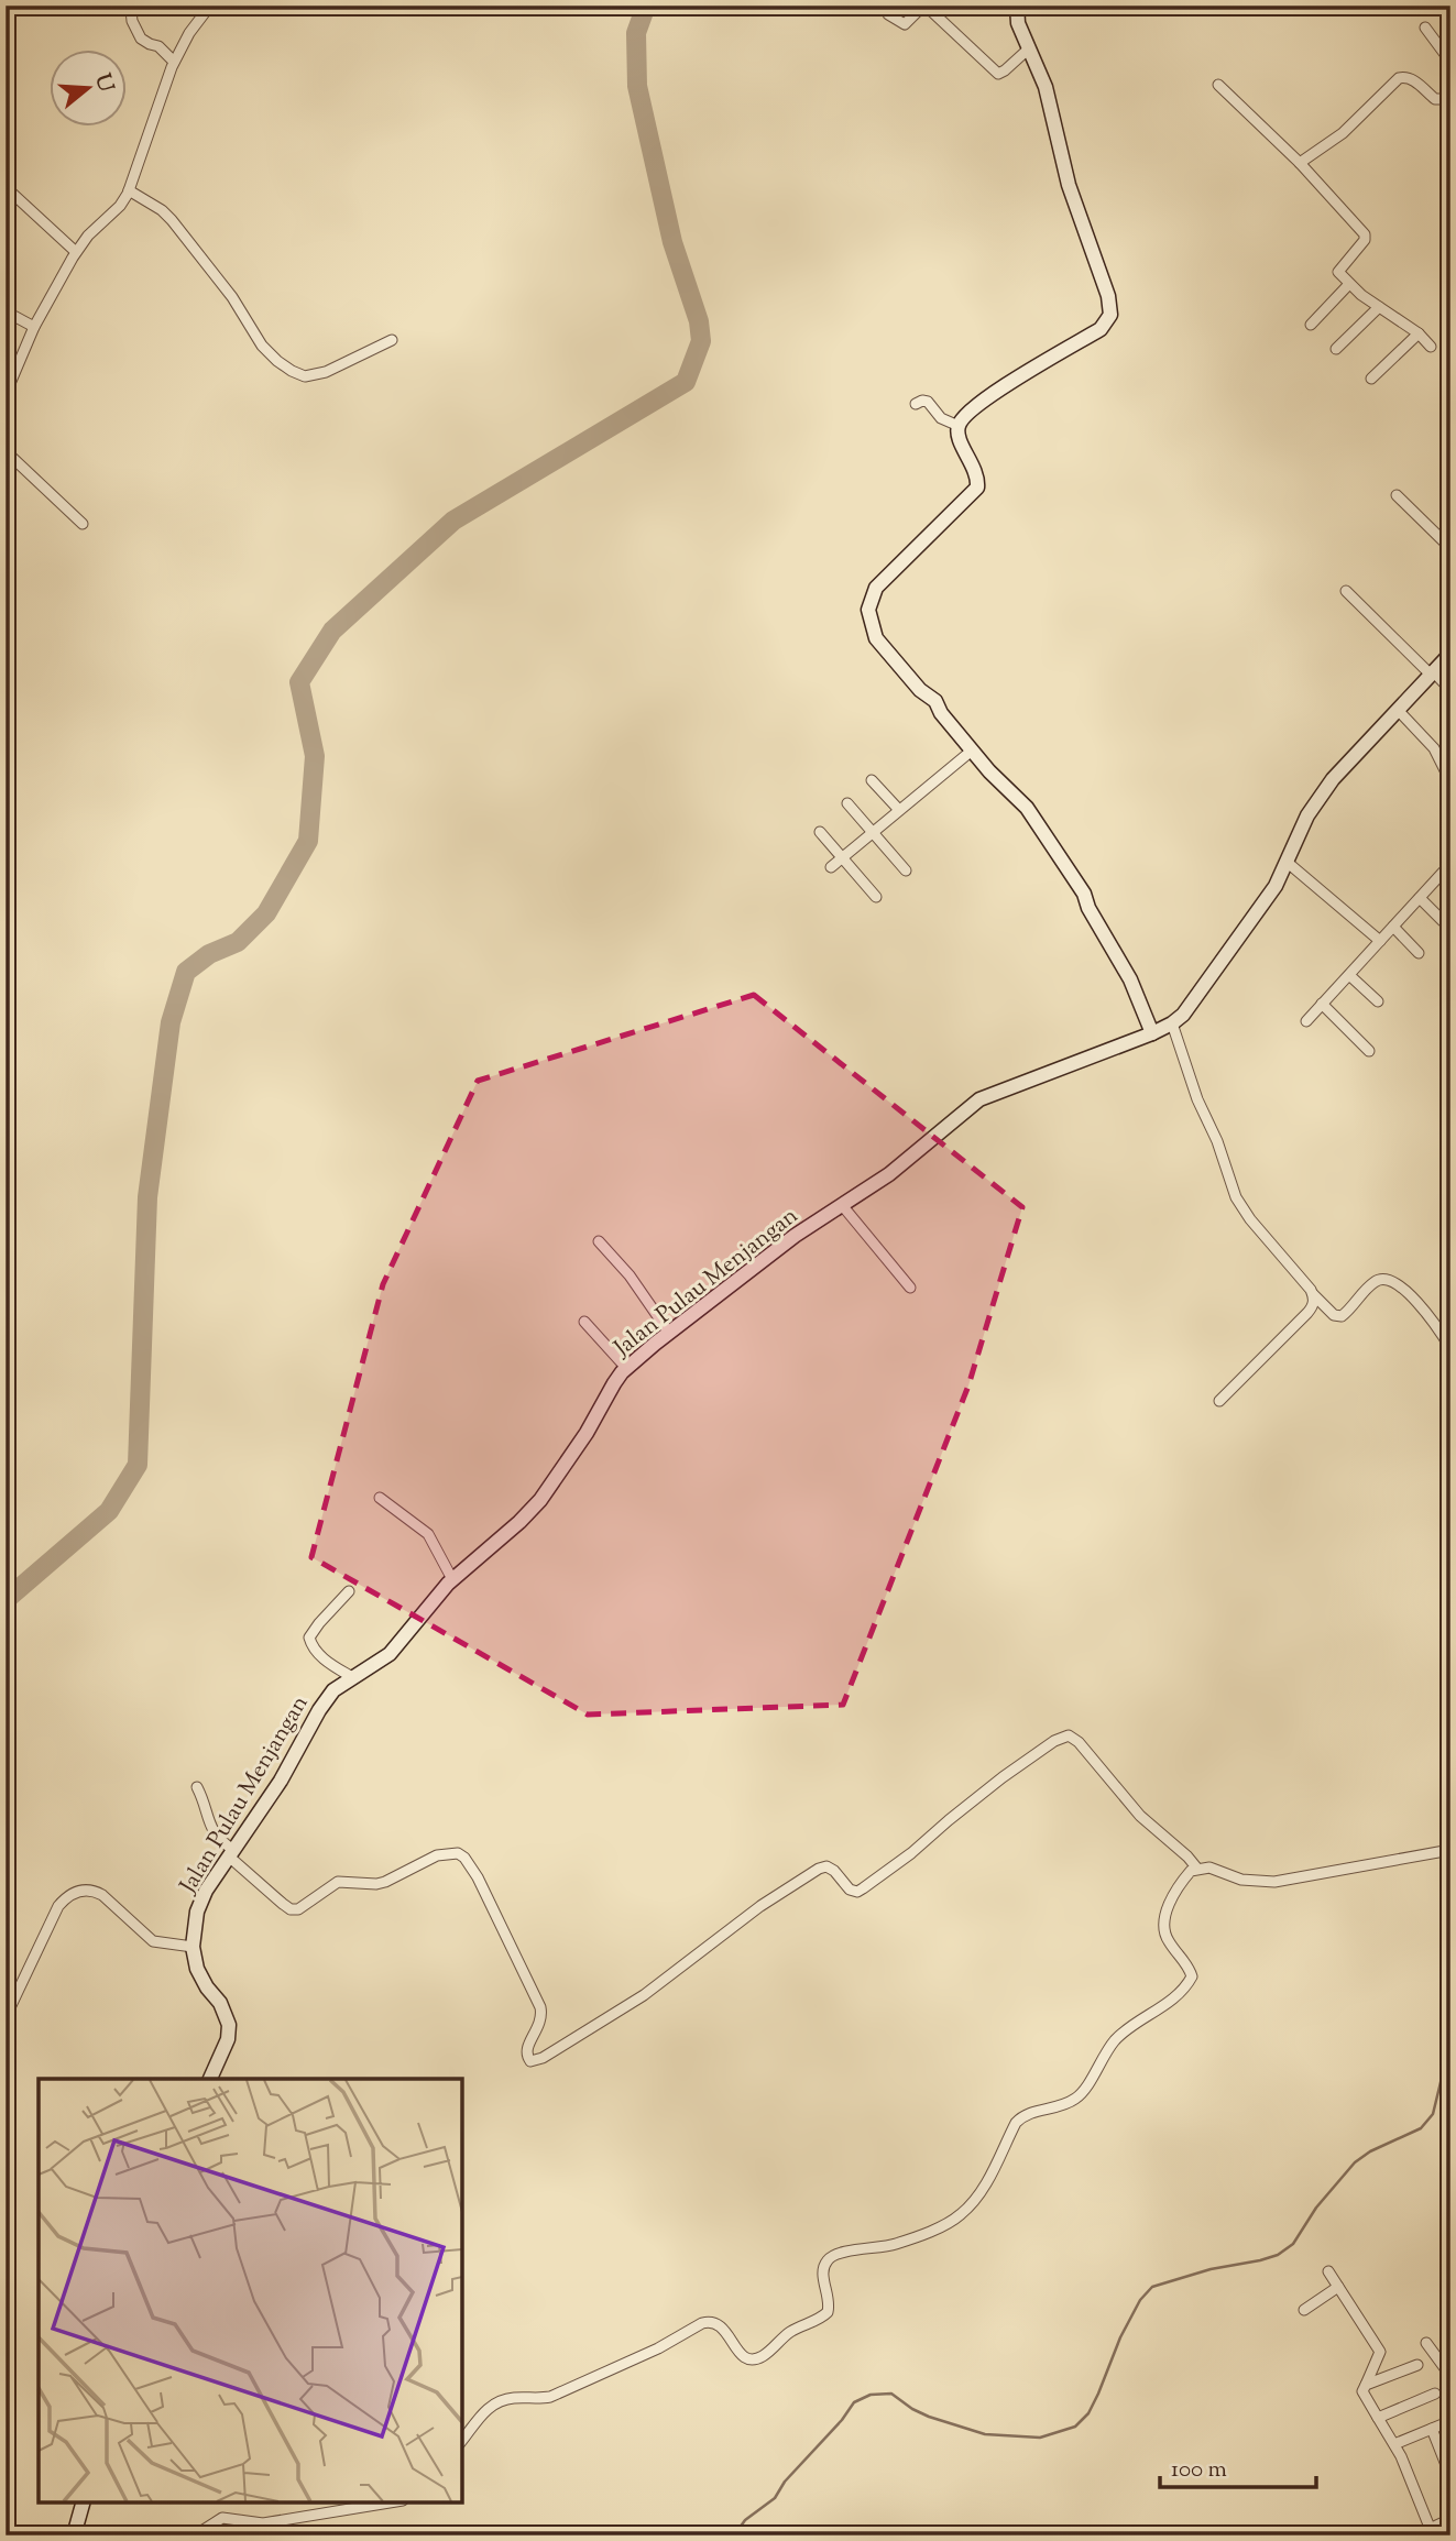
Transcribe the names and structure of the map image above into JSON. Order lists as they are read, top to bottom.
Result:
{
  "streets": {
    "street": ["Jalan Pulau Menjangan"]
  },
  "scale_bar": "100 m",
  "north": "right"
}
